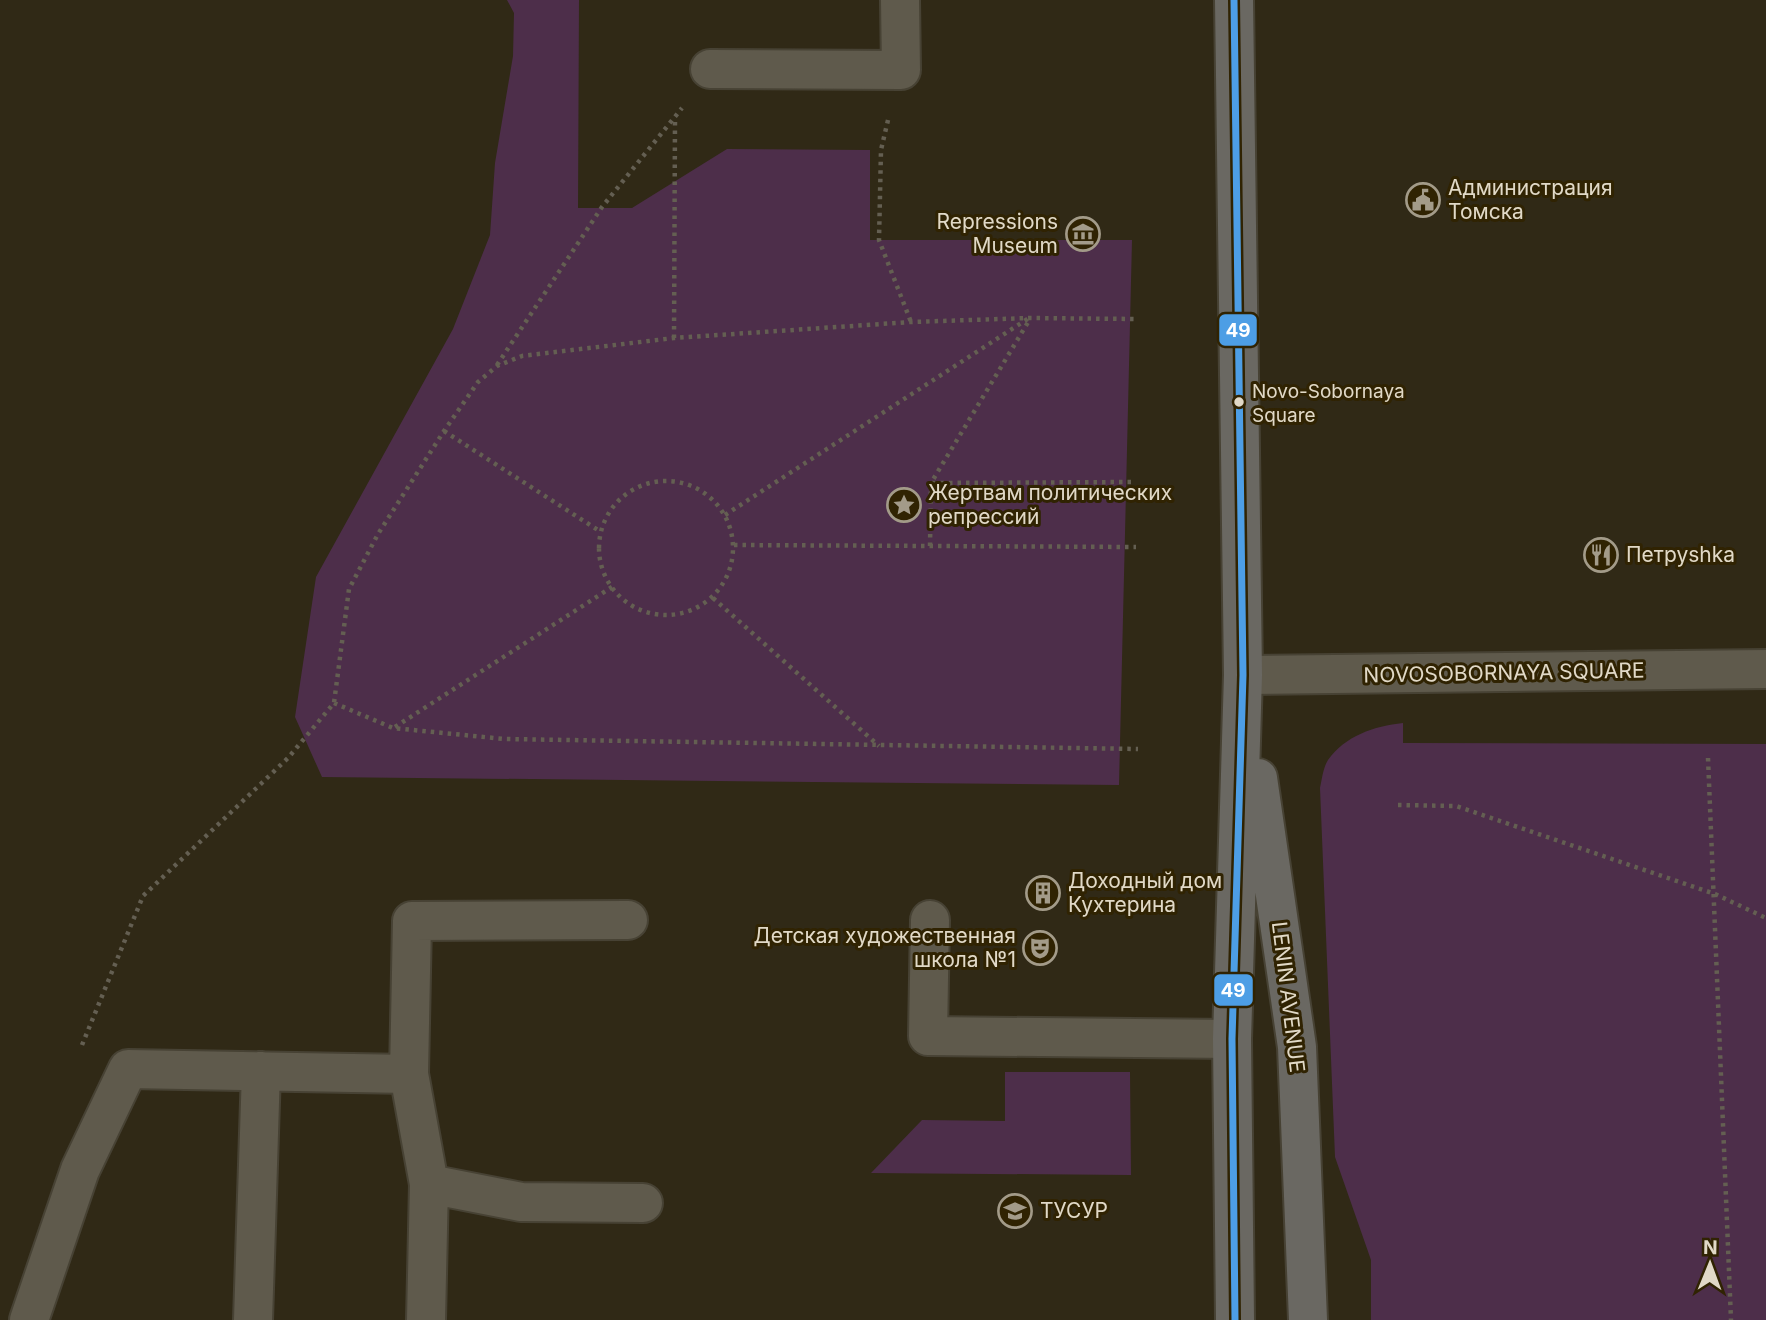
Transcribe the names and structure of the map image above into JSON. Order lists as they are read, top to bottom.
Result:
{
  "streets": {
    "main road": ["LENIN AVENUE"],
    "street": ["NOVOSOBORNAYA SQUARE"]
  },
  "crossings": [
    ["NOVOSOBORNAYA SQUARE", "LENIN AVENUE"]
  ],
  "places": {
    "public building": ["Администрация Томска"],
    "museum": ["Repressions Museum"],
    "other": ["Novo-Sobornaya Square"],
    "place": ["Жертвам политических репрессий"],
    "restaurant": ["Петруshka"],
    "building": ["Доходный дом Кухтерина"],
    "theatre": ["Детская художественная школа №1"],
    "school or university": ["ТУСУР"]
  },
  "lines": ["transit line 49"],
  "north": "top"
}
